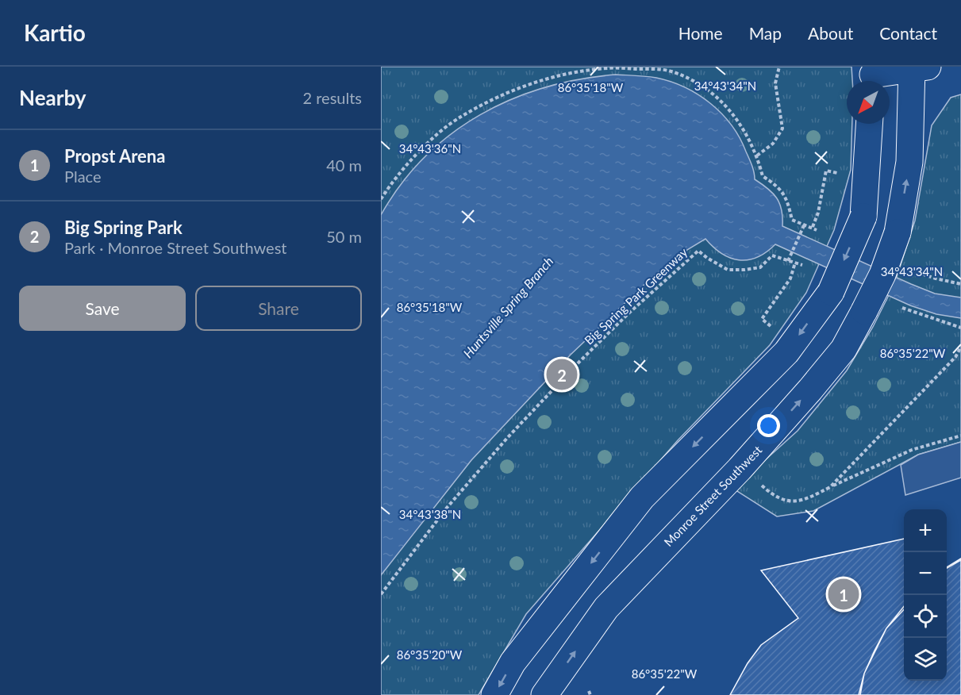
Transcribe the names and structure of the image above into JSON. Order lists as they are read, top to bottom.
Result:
{
  "streets": {
    "street": ["Monroe Street Southwest"],
    "path": ["Big Spring Park Greenway"]
  },
  "water": ["Huntsville Spring Branch"],
  "north": "bottom left",
  "page": {
    "header": "Kartio",
    "nav": [
      "Home",
      "Map",
      "About",
      "Contact"
    ],
    "heading": ["Nearby", "2 results"],
    "list": [
      {
        "mark": "1",
        "name": "Propst Arena",
        "note": "Place",
        "value": "40 m"
      },
      {
        "mark": "2",
        "name": "Big Spring Park",
        "note": "Park · Monroe Street Southwest",
        "value": "50 m"
      }
    ],
    "buttons": ["Save", "Share"],
    "pins": ["2", "1"],
    "map_buttons": ["+", "−"]
  },
  "coordinates": [
    "34°43'34\"N",
    "86°35'18\"W",
    "34°43'36\"N",
    "86°35'22\"W",
    "34°43'38\"N",
    "86°35'20\"W"
  ]
}
